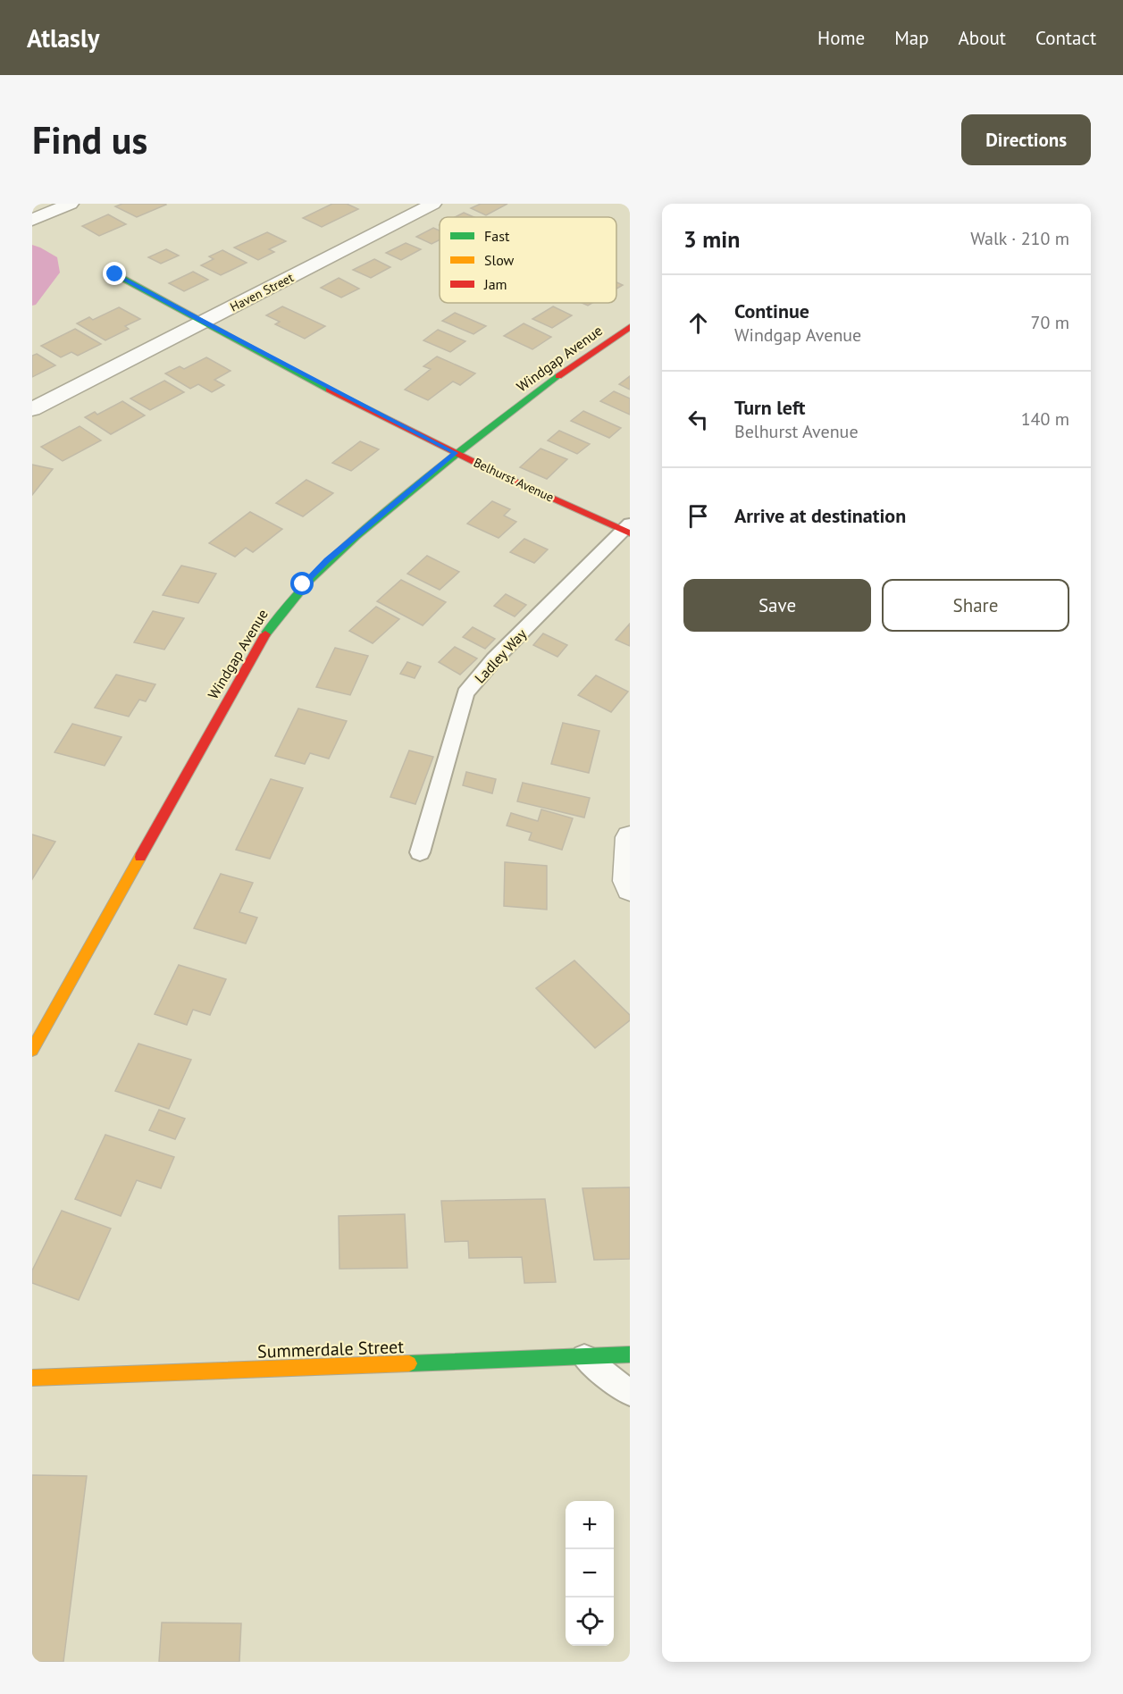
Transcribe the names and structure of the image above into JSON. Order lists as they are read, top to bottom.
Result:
{
  "streets": {
    "street": [
      "Haven Street",
      "Windgap Avenue",
      "Belhurst Avenue",
      "Summerdale Street"
    ],
    "lane": ["Ladley Way"]
  },
  "crossings": [
    ["Haven Street", "Belhurst Avenue"],
    ["Windgap Avenue", "Belhurst Avenue"],
    ["Belhurst Avenue", "Ladley Way"]
  ],
  "legend": ["Fast", "Slow", "Jam"],
  "page": {
    "header": "Atlasly",
    "nav": [
      "Home",
      "Map",
      "About",
      "Contact"
    ],
    "buttons": [
      "Directions",
      ["Save", "Share"]
    ],
    "title": "Find us",
    "heading": ["3 min", "Walk · 210 m"],
    "list": [
      ["Continue", "Windgap Avenue", "70 m"],
      ["Turn left", "Belhurst Avenue", "140 m"],
      "Arrive at destination"
    ],
    "map_buttons": ["+", "−"]
  }
}
